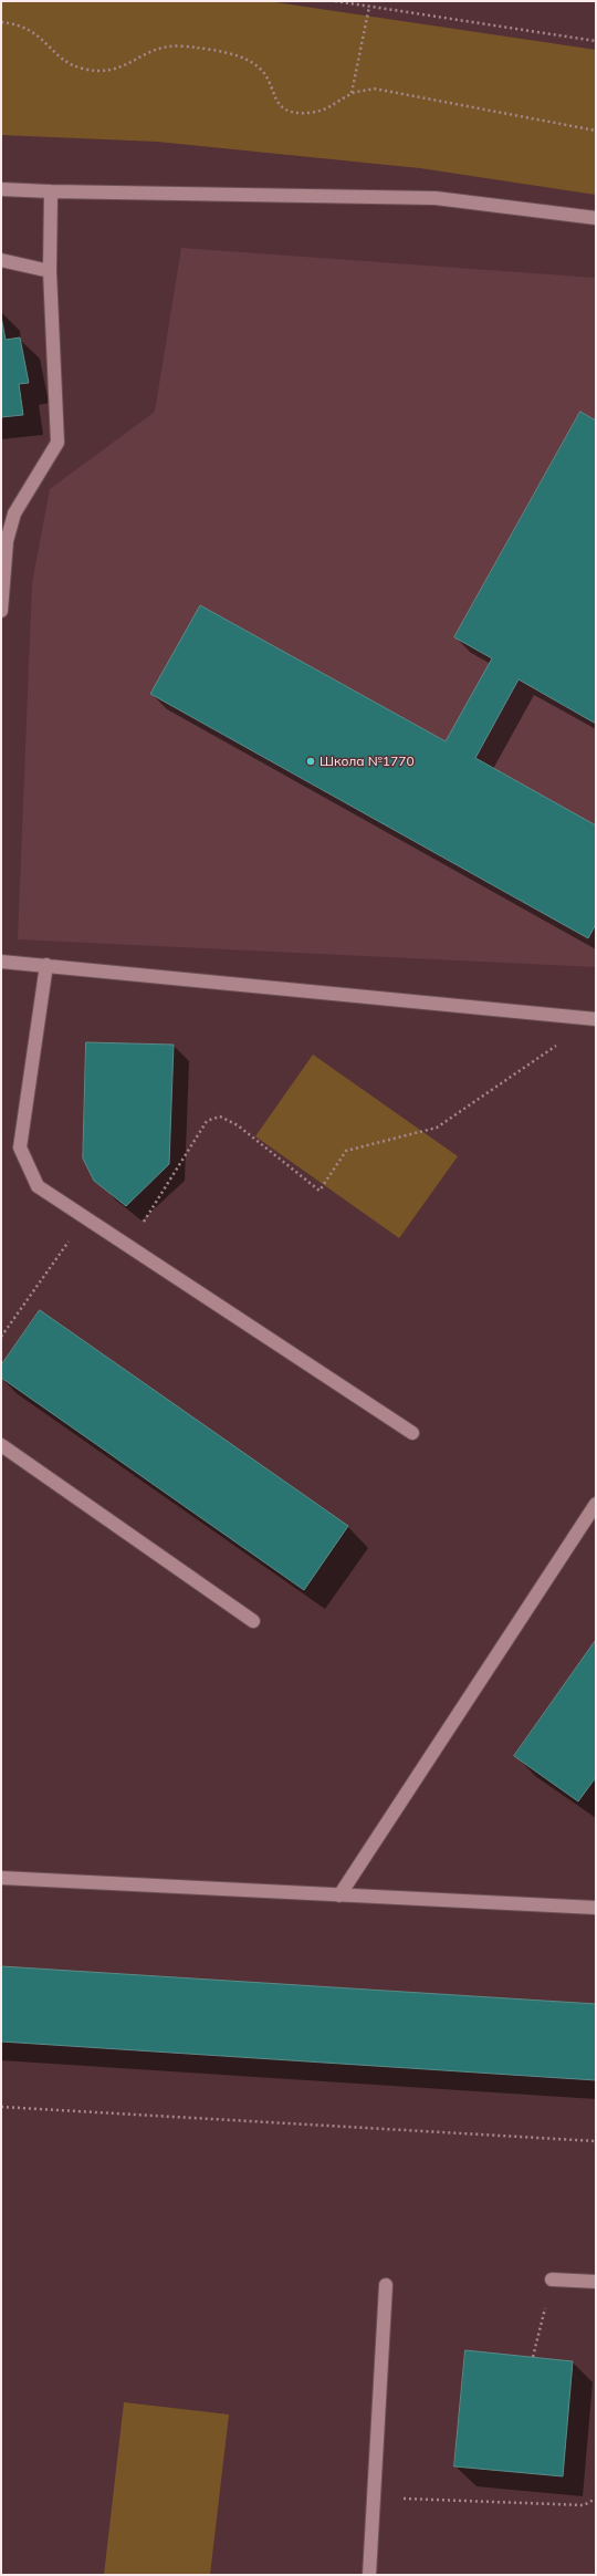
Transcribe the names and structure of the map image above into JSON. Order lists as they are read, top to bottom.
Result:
{
  "places": ["Школа №1770"]
}
